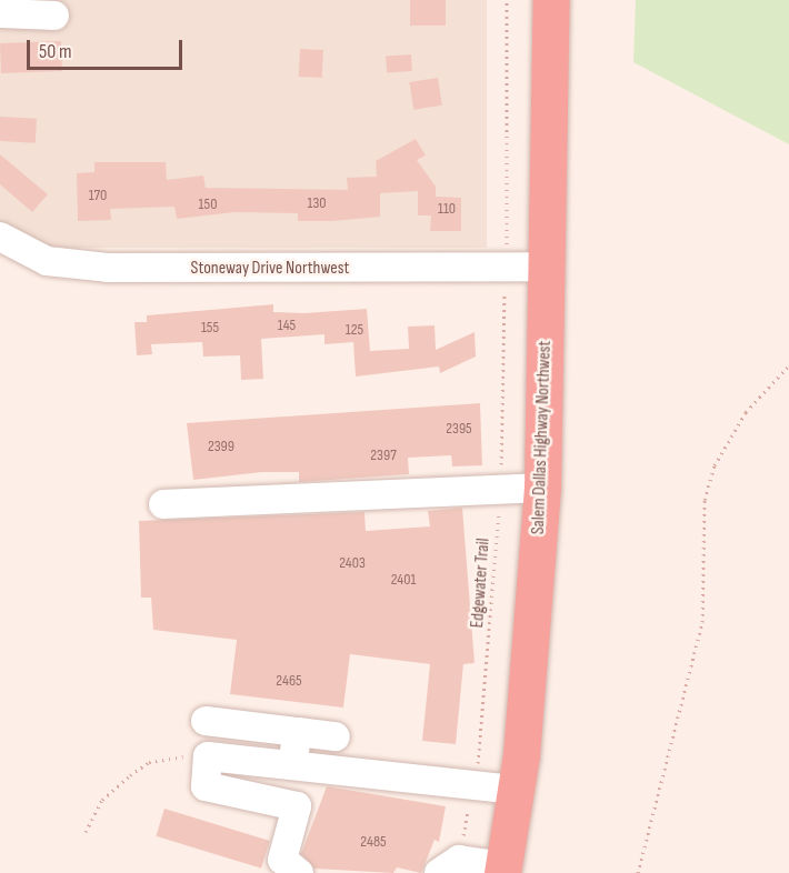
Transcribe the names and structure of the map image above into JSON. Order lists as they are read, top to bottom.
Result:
{
  "streets": {
    "highway": ["Salem Dallas Highway Northwest"],
    "street": ["Stoneway Drive Northwest"],
    "path": ["Edgewater Trail"]
  },
  "crossings": [
    ["Stoneway Drive Northwest", "Salem Dallas Highway Northwest"]
  ],
  "house_numbers": [
    "170",
    "130",
    "150",
    "110",
    "145",
    "155",
    "125",
    "2395",
    "2399",
    "2397",
    "2403",
    "2401",
    "2465",
    "2485"
  ],
  "scale_bar": "50 m"
}
